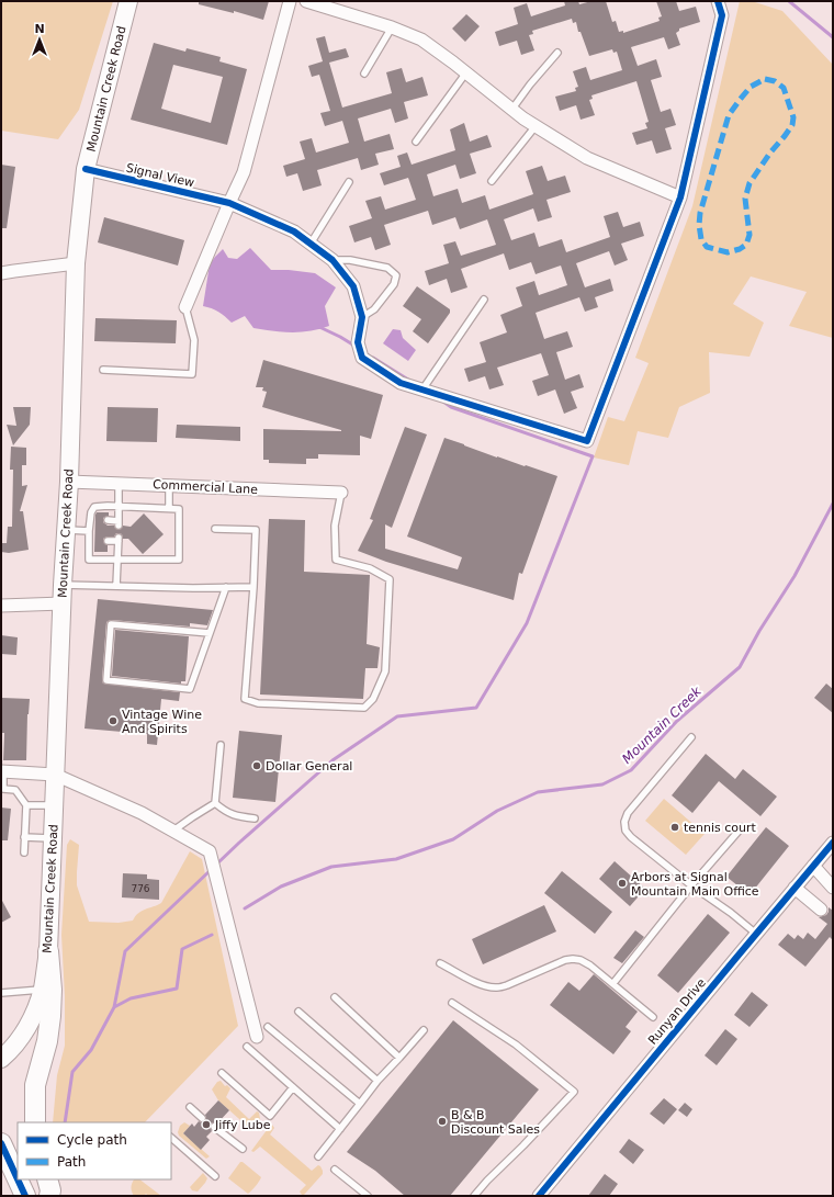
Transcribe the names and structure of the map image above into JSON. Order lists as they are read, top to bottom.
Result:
{
  "streets": {
    "main road": ["Mountain Creek Road"],
    "street": ["Signal View", "Commercial Lane", "Runyan Drive"]
  },
  "crossings": [
    ["Mountain Creek Road", "Signal View"],
    ["Mountain Creek Road", "Commercial Lane"]
  ],
  "water": ["Mountain Creek"],
  "places": [
    "Vintage Wine And Spirits",
    "Dollar General",
    "tennis court",
    "Arbors at Signal Mountain Main Office",
    "B & B Discount Sales",
    "Jiffy Lube"
  ],
  "house_numbers": ["776"],
  "legend": ["Cycle path", "Path"],
  "north": "top"
}
